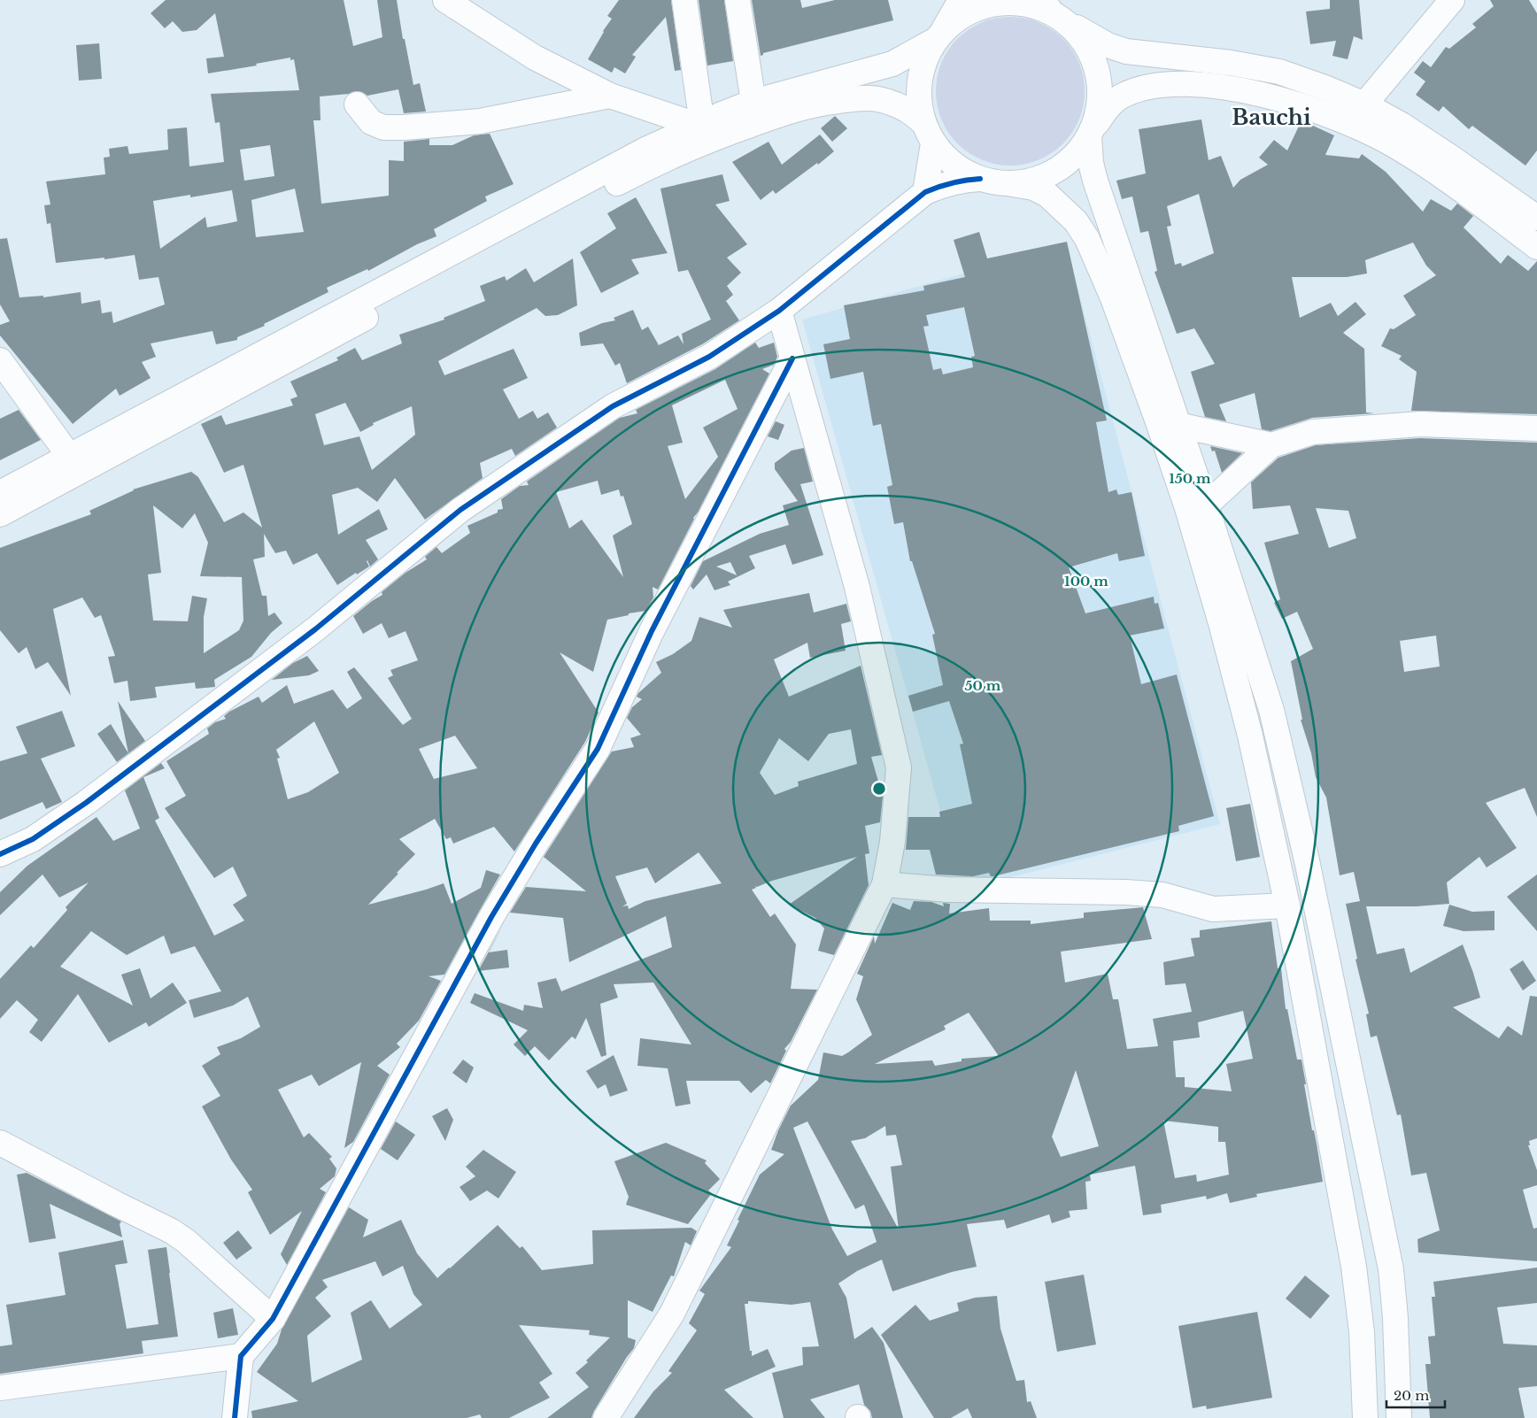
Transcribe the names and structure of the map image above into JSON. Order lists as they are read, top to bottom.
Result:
{
  "districts": ["Bauchi"],
  "scale_bar": "20 m",
  "rings": ["150 m", "100 m", "50 m"]
}
